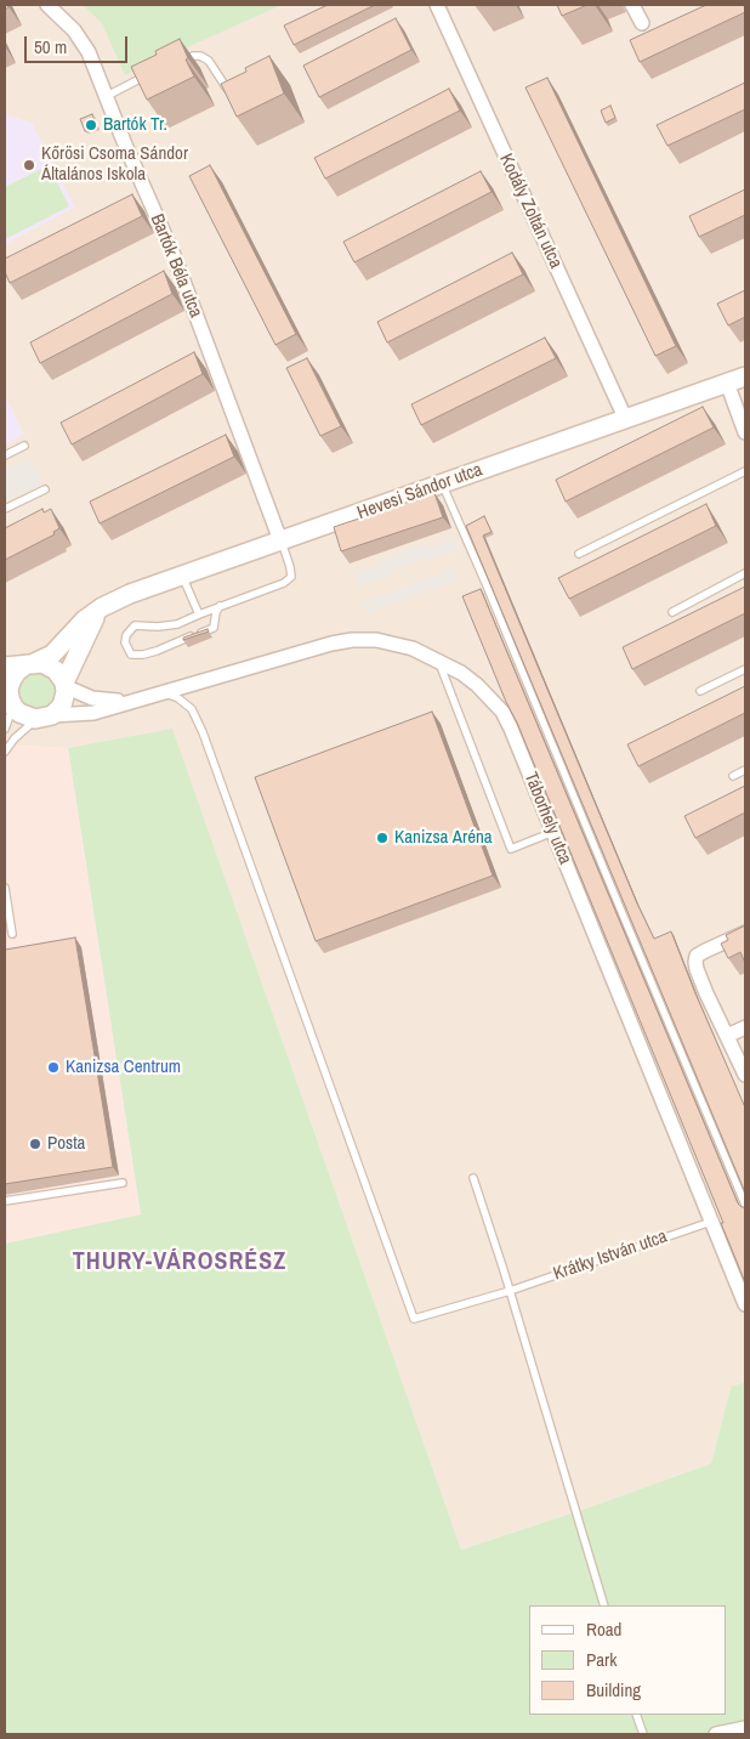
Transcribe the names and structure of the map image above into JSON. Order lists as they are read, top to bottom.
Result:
{
  "streets": {
    "main road": ["Hevesi Sándor utca"],
    "street": ["Kodály Zoltán utca", "Bartók Béla utca", "Táborhely utca"],
    "lane": ["Krátky István utca"]
  },
  "crossings": [
    ["Kodály Zoltán utca", "Hevesi Sándor utca"],
    ["Bartók Béla utca", "Hevesi Sándor utca"],
    ["Hevesi Sándor utca", "Táborhely utca"],
    ["Táborhely utca", "Krátky István utca"]
  ],
  "districts": ["THURY-VÁROSRÉSZ"],
  "places": [
    "Bartók Tr.",
    "Kőrösi Csoma Sándor Általános Iskola",
    "Kanizsa Aréna",
    "Kanizsa Centrum",
    "Posta"
  ],
  "legend": ["Road", "Park", "Building"],
  "scale_bar": "50 m"
}
